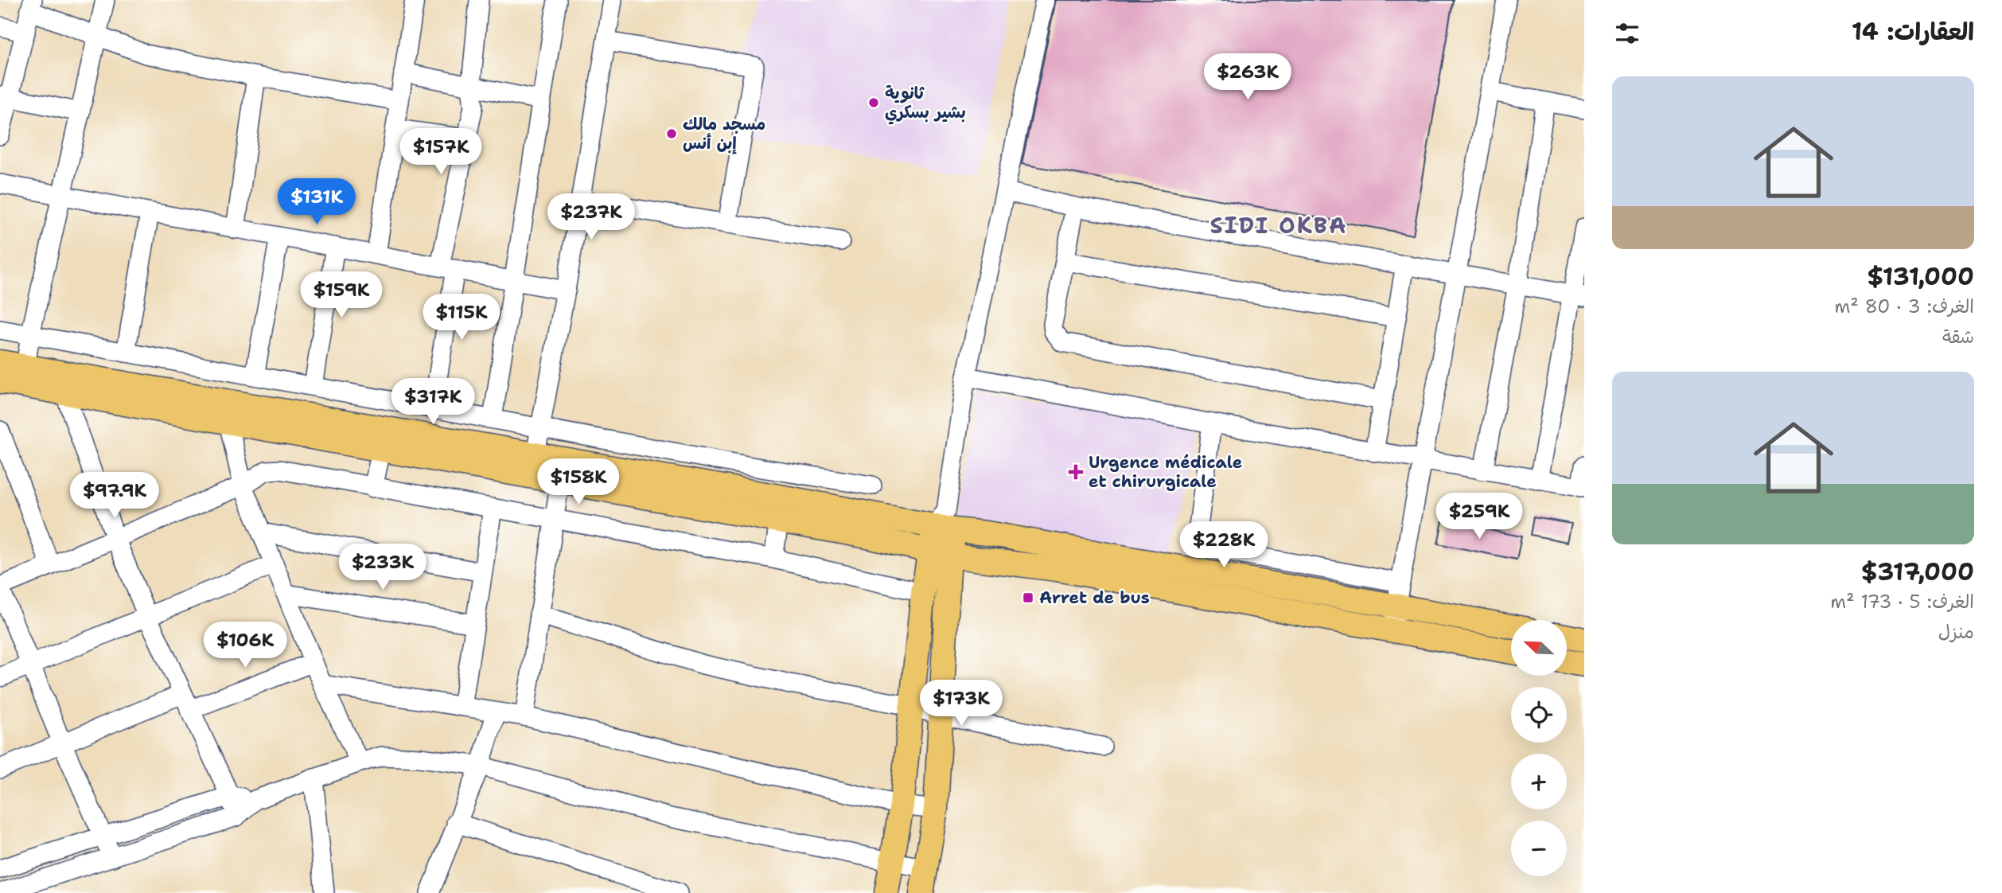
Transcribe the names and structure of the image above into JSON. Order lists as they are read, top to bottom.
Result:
{
  "districts": ["SIDI OKBA"],
  "places": {
    "other": ["ثانوية بشير بسكري", "مسجد مالك إبن أنس"],
    "health": ["Urgence médicale et chirurgicale"],
    "transit": ["Arret de bus"]
  },
  "north": "top left",
  "page": {
    "heading": "العقارات: 14",
    "price": [
      "$263K",
      "$157K",
      "$131K",
      "$237K",
      "$159K",
      "$115K",
      "$317K",
      "$158K",
      "$97.9K",
      "$259K",
      "$228K",
      "$233K",
      "$106K",
      "$173K"
    ],
    "list": [
      {
        "name": "$131,000",
        "note": "الغرف: 3 · 80 m² · شقة"
      },
      {
        "name": "$317,000",
        "note": "الغرف: 5 · 173 m² · منزل"
      }
    ],
    "map_buttons": ["+", "−"]
  }
}
